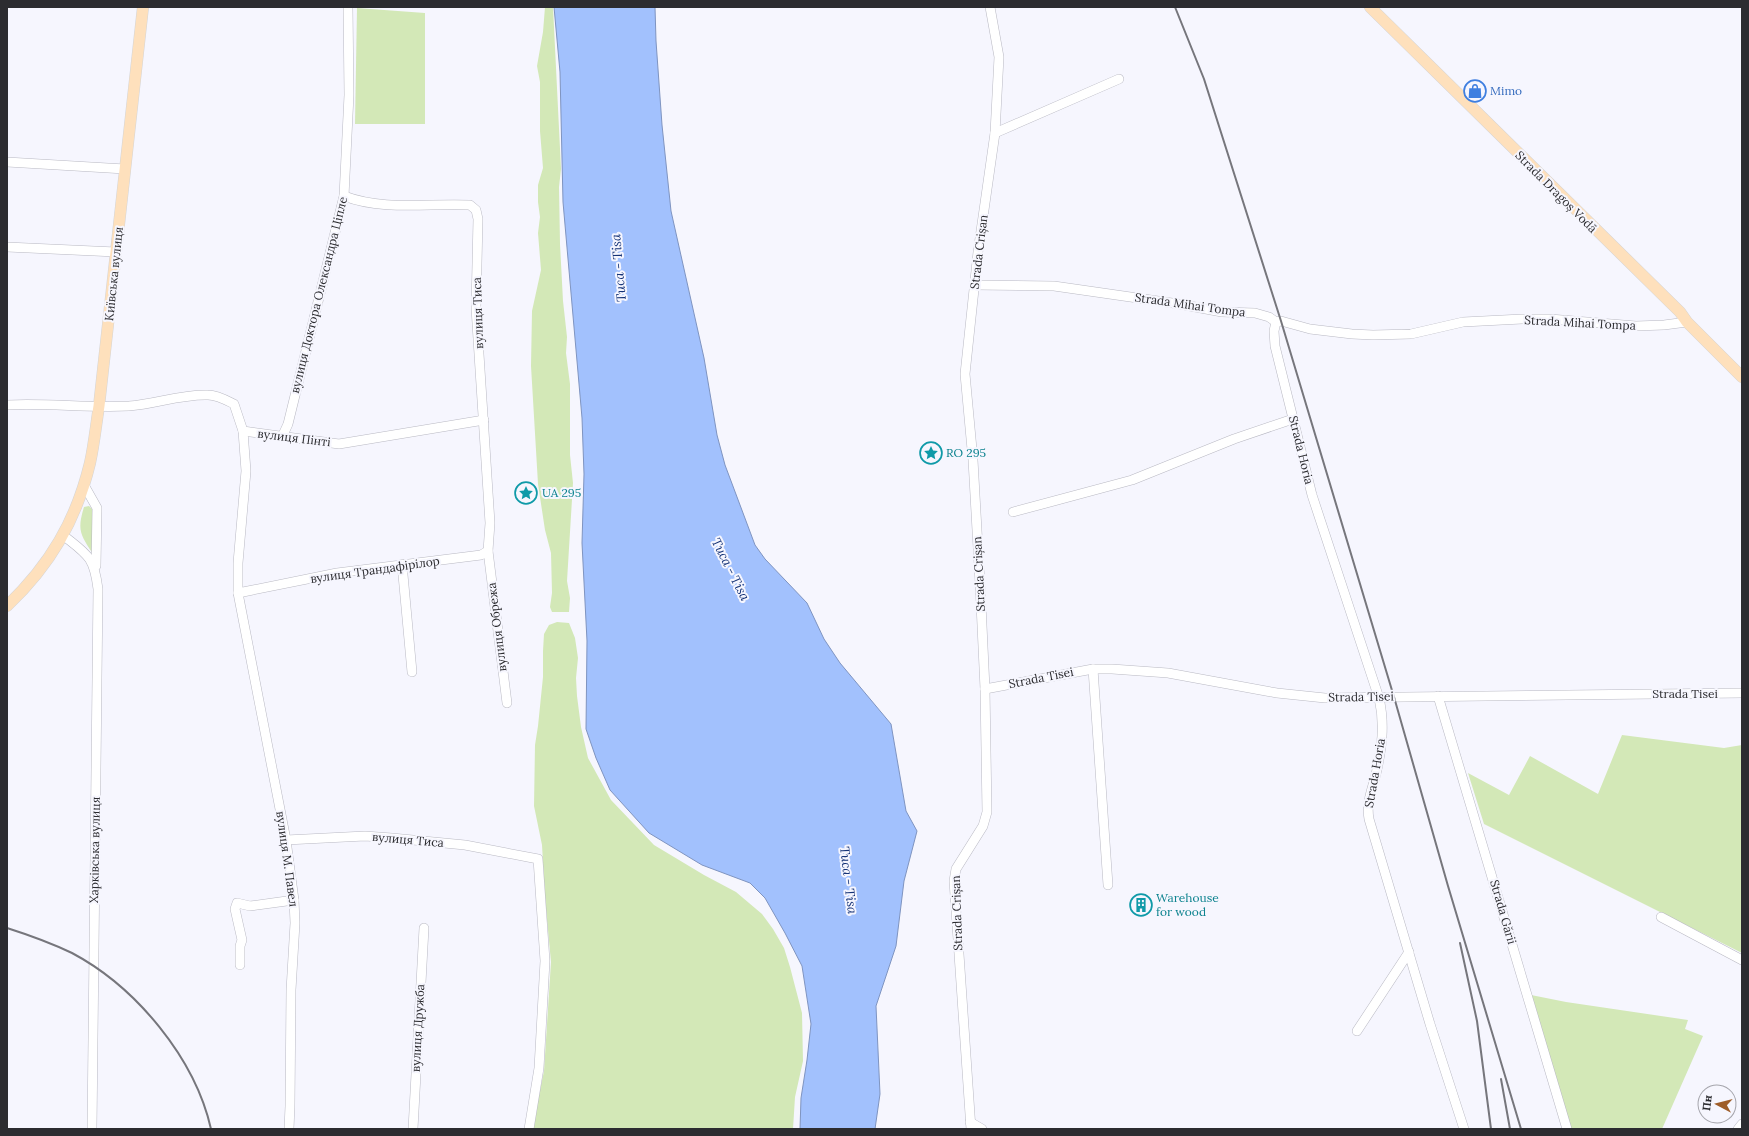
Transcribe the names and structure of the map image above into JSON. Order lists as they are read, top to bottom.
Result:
{
  "streets": {
    "main road": ["Strada Dragoș Vodă", "Київська вулиця"],
    "street": [
      "Strada Crișan",
      "вулиця Доктора Олександра Ціпле",
      "Strada Mihai Tompa",
      "вулиця Тиса",
      "вулиця Пінті",
      "Strada Horia",
      "вулиця Трандафірілор",
      "вулиця Обрежа",
      "Strada Tisei",
      "Харківська вулиця",
      "вулиця М. Павел",
      "Strada Gării",
      "вулиця Дружба"
    ]
  },
  "crossings": [
    ["Strada Dragoș Vodă", "Strada Mihai Tompa"],
    ["Strada Crișan", "Strada Mihai Tompa"],
    ["Strada Crișan", "Strada Tisei"],
    ["Київська вулиця", "вулиця Пінті"],
    ["Київська вулиця", "Харківська вулиця"],
    ["вулиця Доктора Олександра Ціпле", "вулиця Тиса"],
    ["вулиця Доктора Олександра Ціпле", "вулиця Пінті"],
    ["Strada Mihai Tompa", "Strada Horia"],
    ["вулиця Тиса", "вулиця Пінті"],
    ["вулиця Тиса", "вулиця Трандафірілор"],
    ["вулиця Тиса", "вулиця Обрежа"],
    ["вулиця Тиса", "вулиця М. Павел"],
    ["Strada Horia", "Strada Tisei"],
    ["вулиця Трандафірілор", "вулиця Обрежа"],
    ["вулиця Трандафірілор", "вулиця М. Павел"],
    ["Strada Tisei", "Strada Gării"]
  ],
  "water": ["Тиса - Tisa"],
  "places": {
    "shop": ["Mimo"],
    "place": ["RO 295", "UA 295"],
    "building": ["Warehouse for wood"]
  },
  "north": "left"
}
